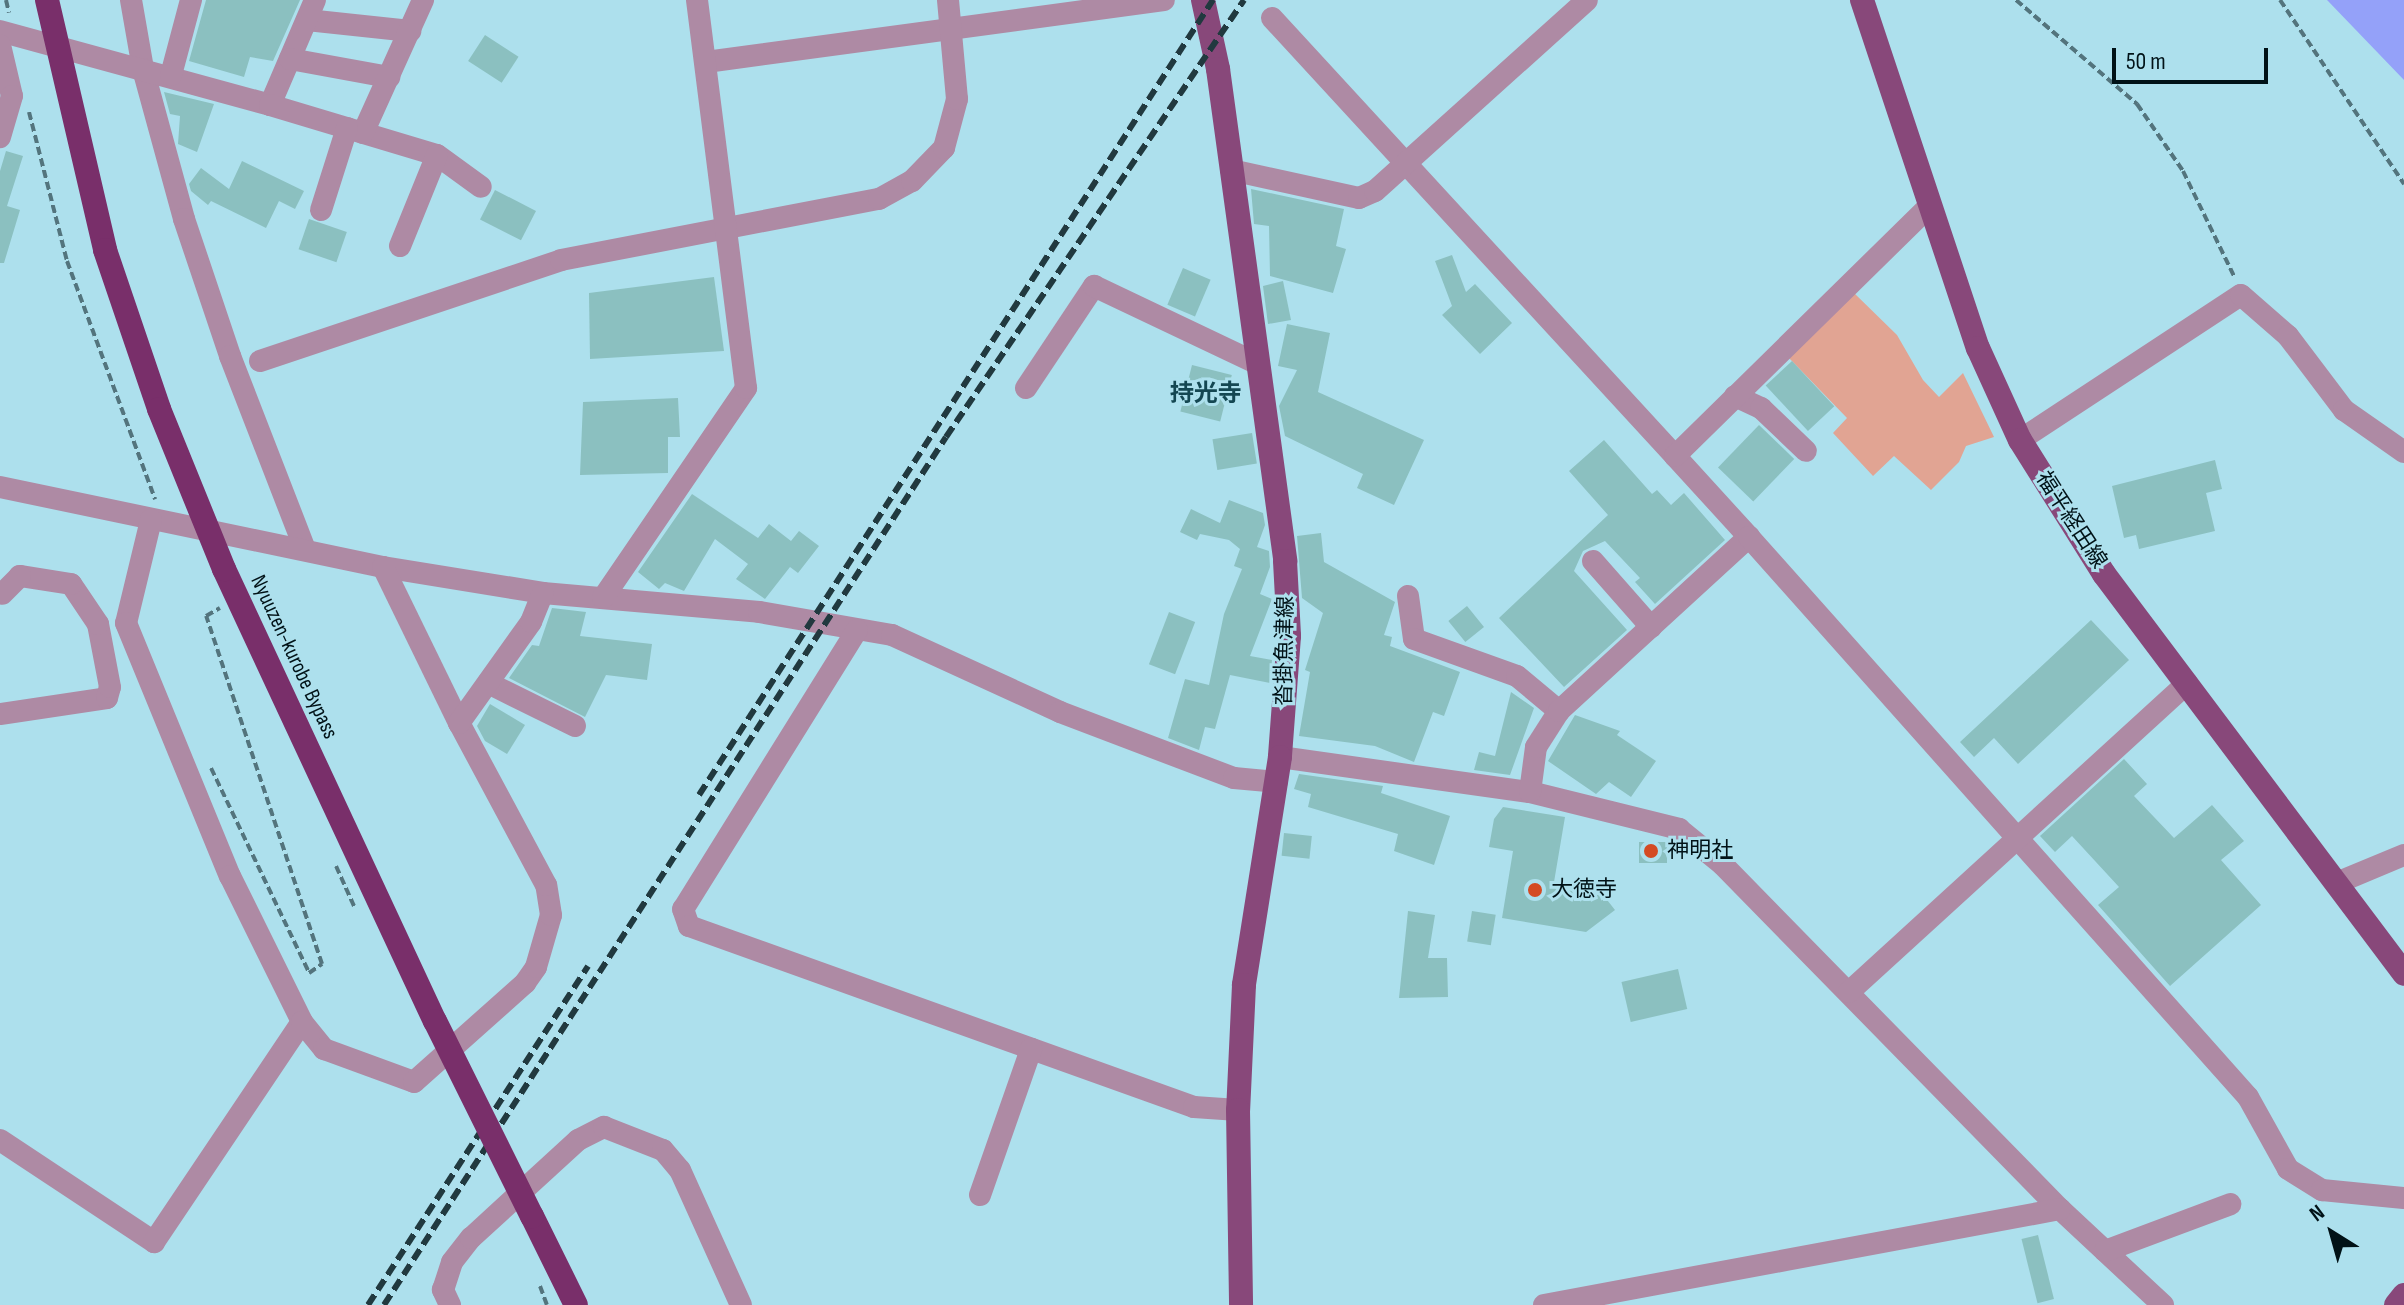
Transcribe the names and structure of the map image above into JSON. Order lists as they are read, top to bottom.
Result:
{
  "streets": {
    "highway": ["Nyuuzen-kurobe Bypass"],
    "main road": ["福平経田線", "沓掛魚津線"]
  },
  "districts": ["持光寺"],
  "places": ["神明社", "大徳寺"],
  "scale_bar": "50 m",
  "north": "top left"
}
